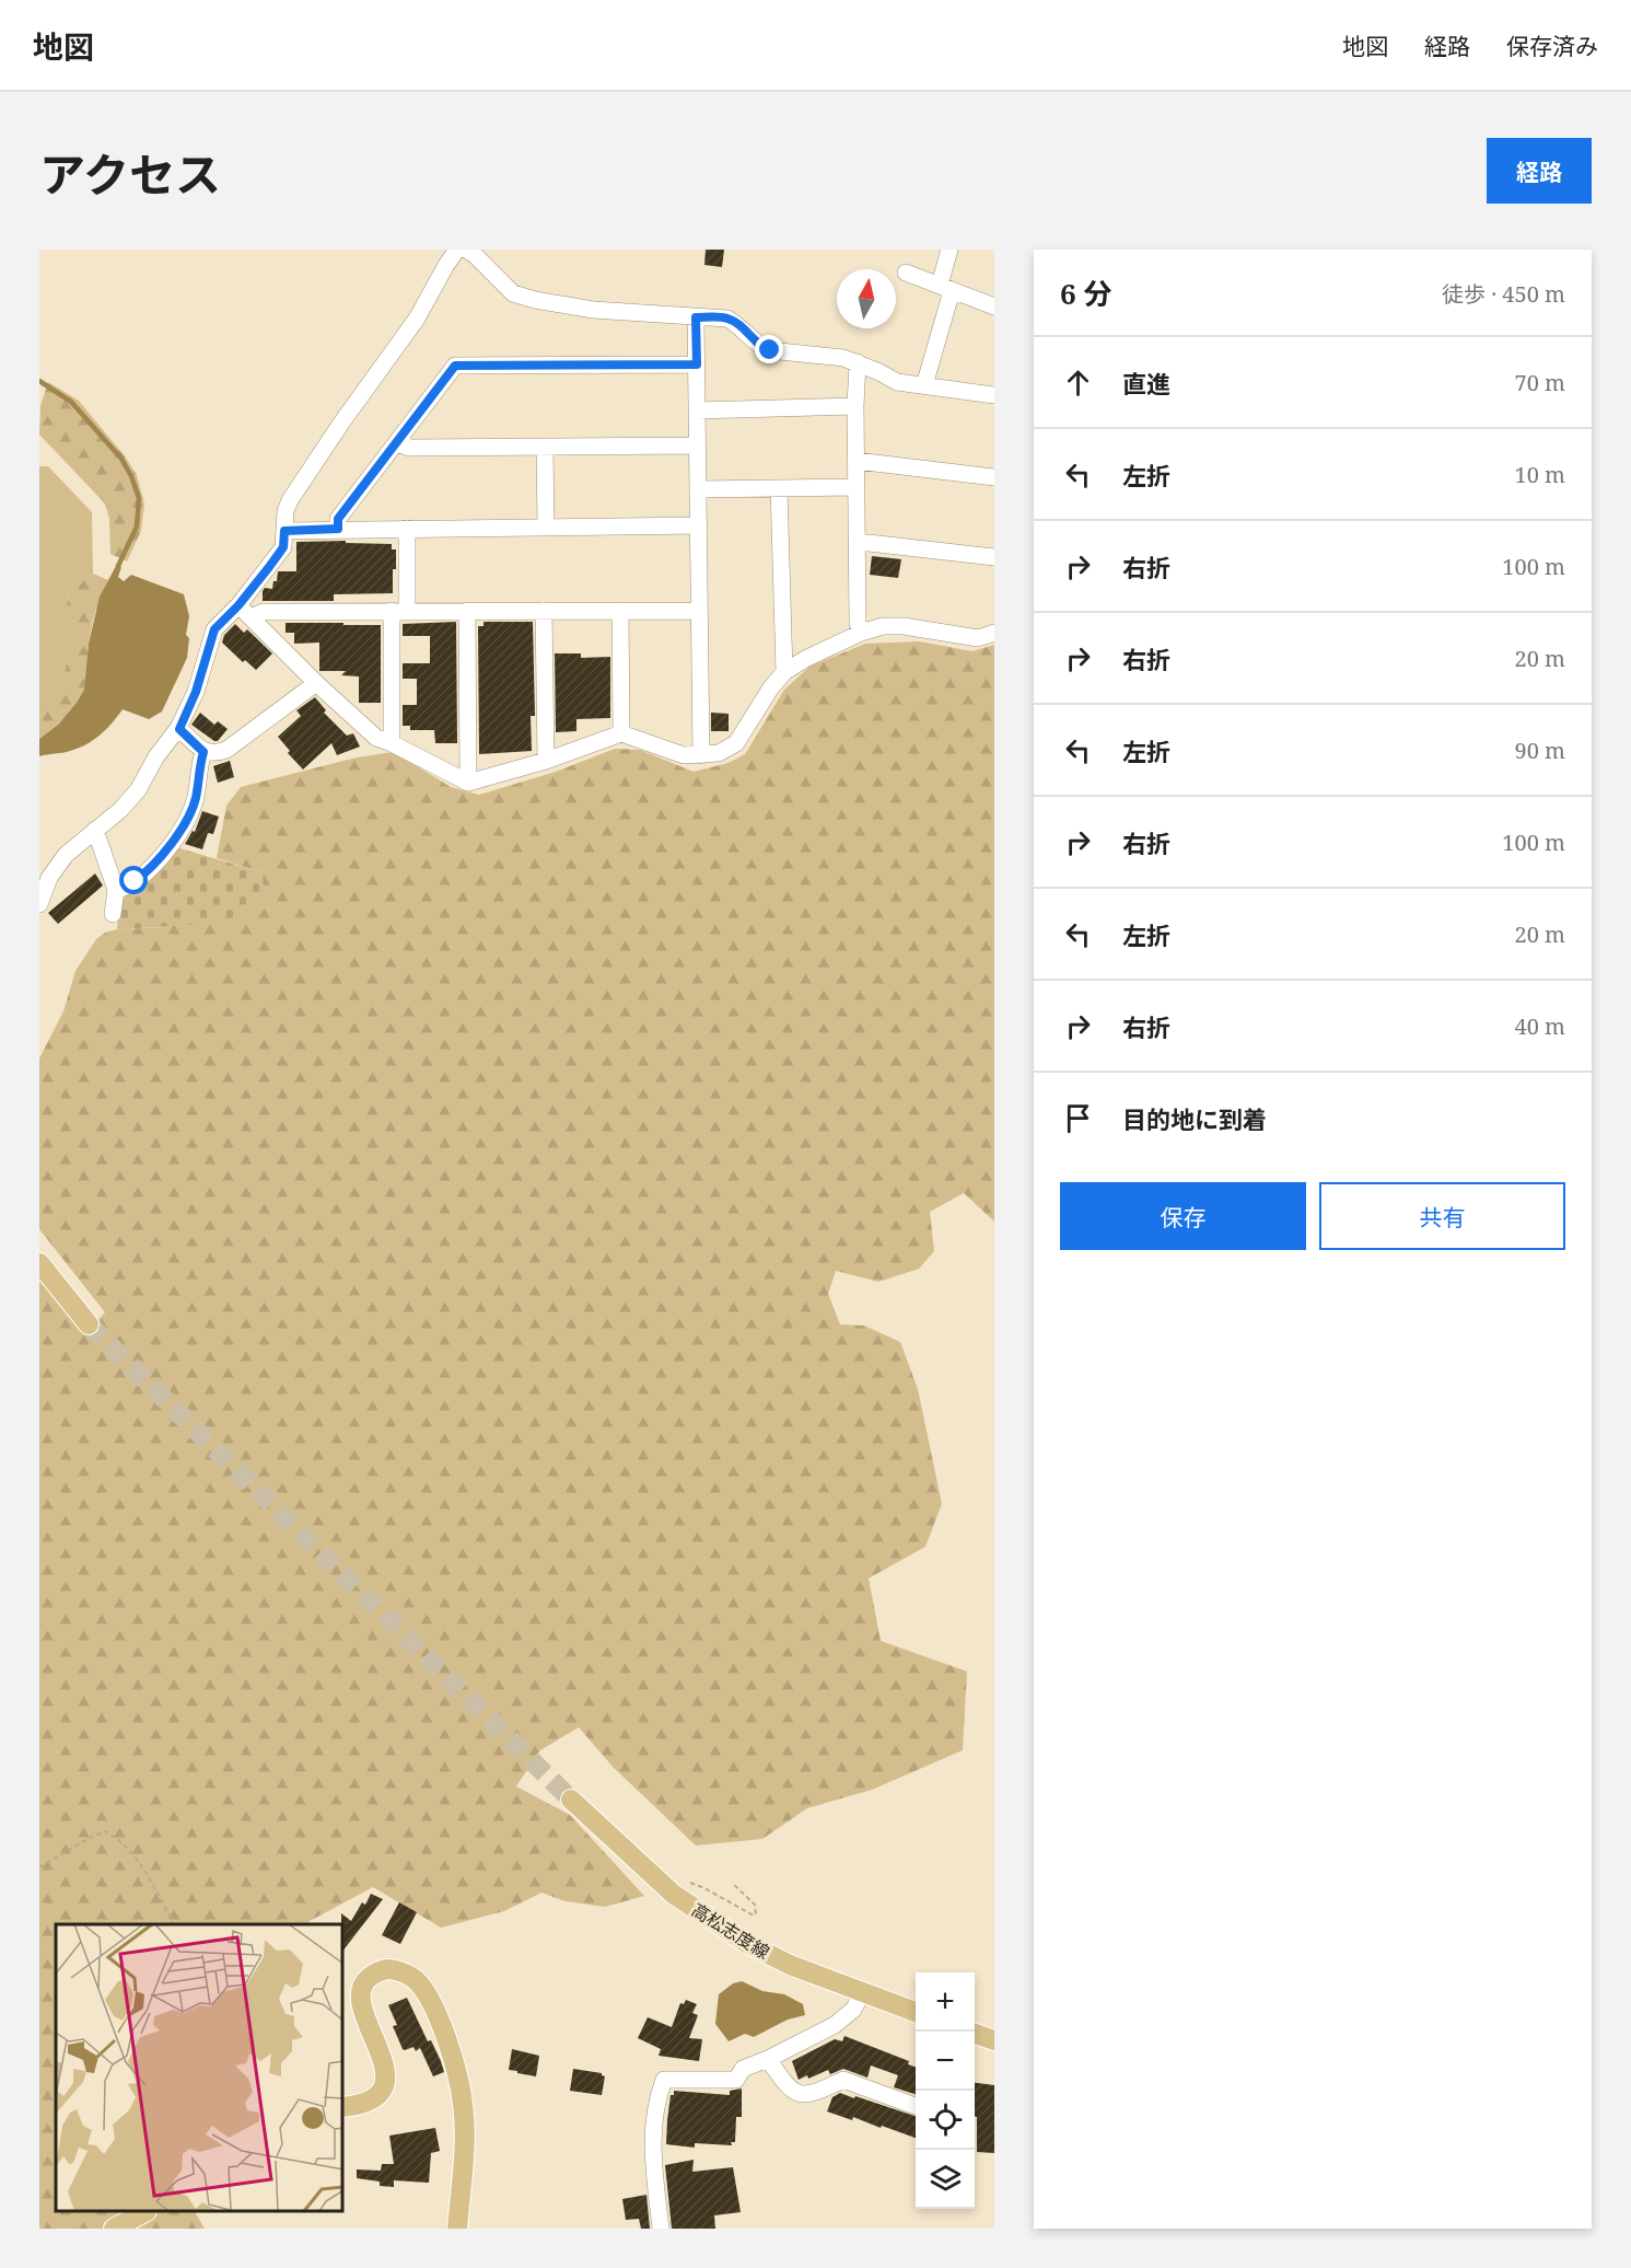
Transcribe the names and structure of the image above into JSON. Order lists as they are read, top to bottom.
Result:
{
  "streets": {
    "main road": ["高松志度線"]
  },
  "north": "top",
  "page": {
    "header": "地図",
    "nav": ["地図", "経路", "保存済み"],
    "title": "アクセス",
    "buttons": [
      "経路",
      ["保存", "共有"]
    ],
    "heading": ["6 分", "徒歩 · 450 m"],
    "list": [
      ["直進", "70 m"],
      ["左折", "10 m"],
      ["右折", "100 m"],
      ["右折", "20 m"],
      ["左折", "90 m"],
      ["右折", "100 m"],
      ["左折", "20 m"],
      ["右折", "40 m"],
      "目的地に到着"
    ],
    "map_buttons": ["+", "−"]
  }
}
